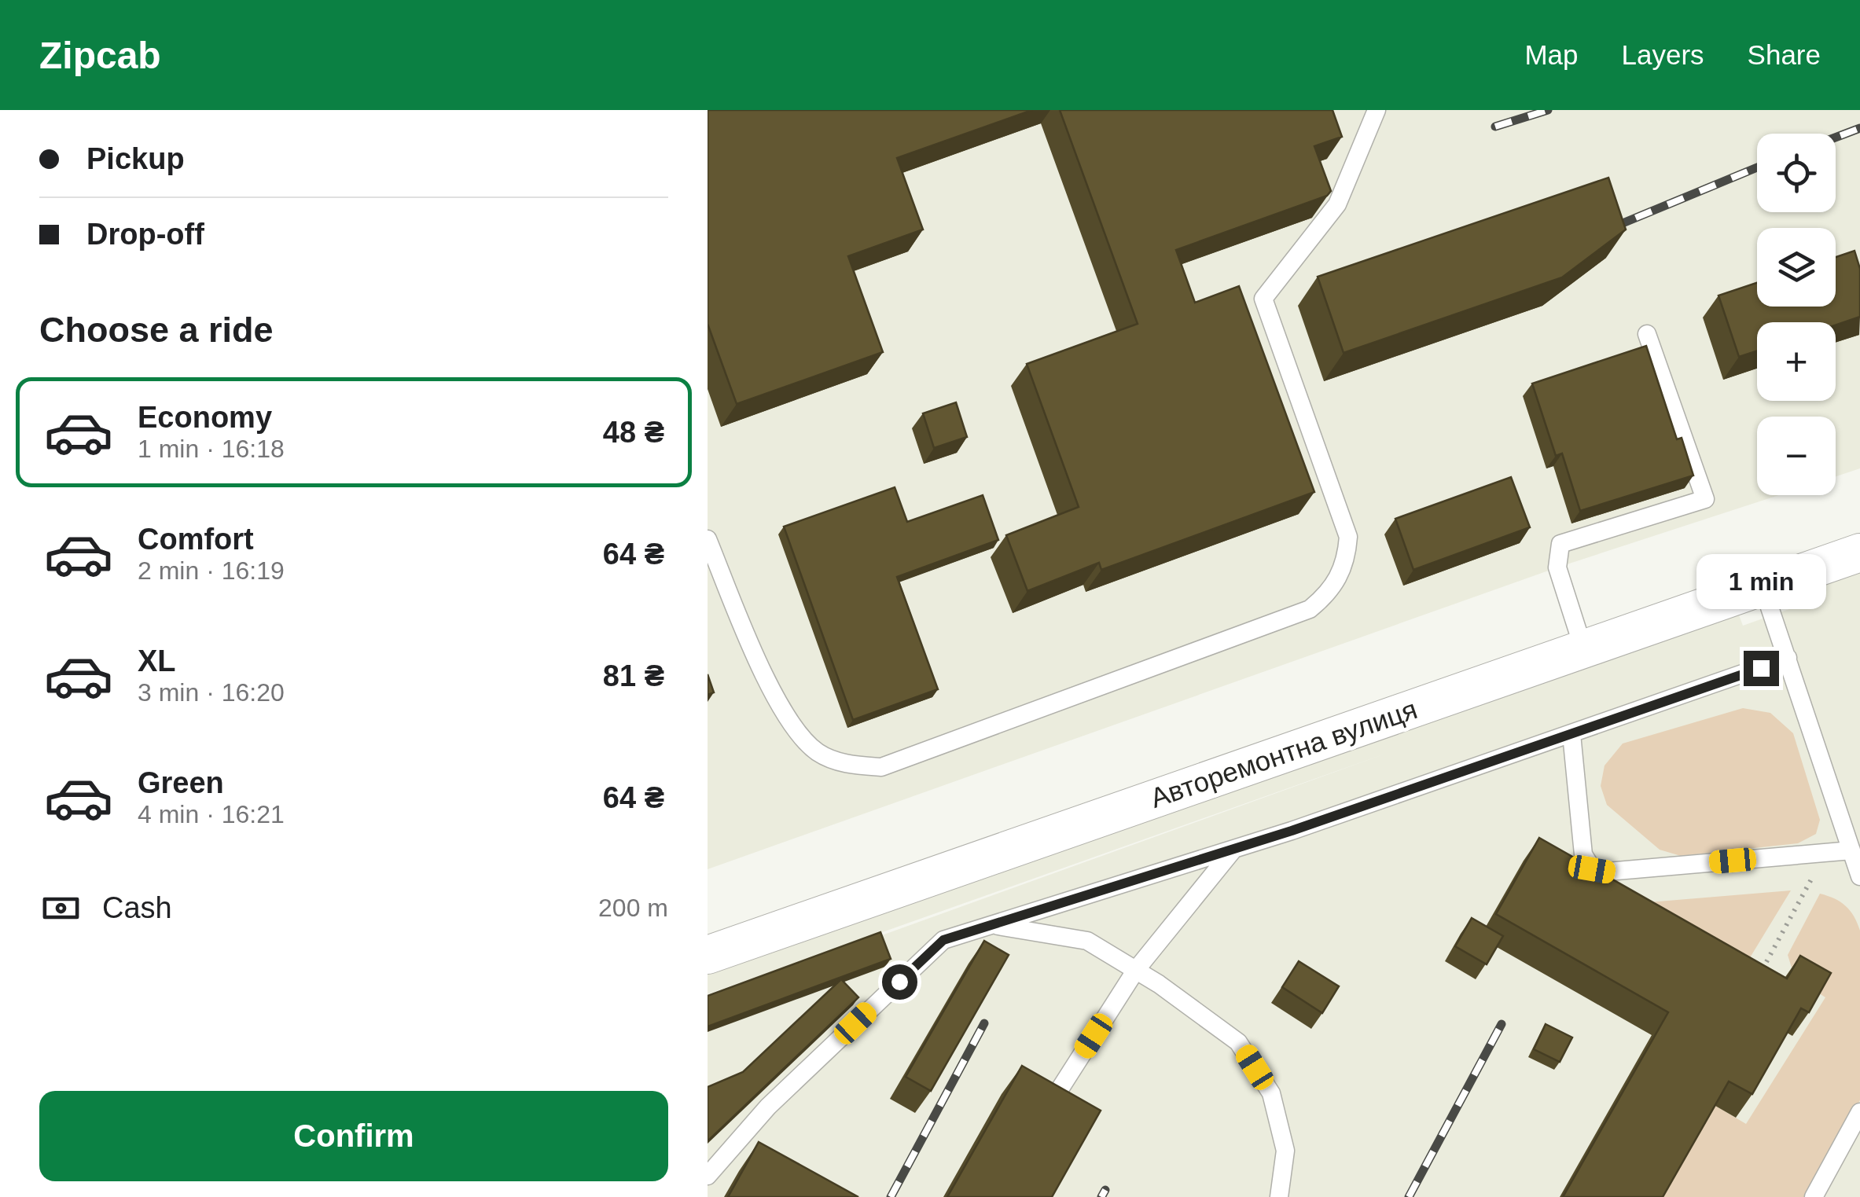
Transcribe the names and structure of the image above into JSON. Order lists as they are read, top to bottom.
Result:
{
  "streets": {
    "street": ["Авторемонтна вулиця"]
  },
  "page": {
    "header": "Zipcab",
    "nav": ["Map", "Layers", "Share"],
    "banner": ["Pickup", "Drop-off"],
    "map_buttons": ["+", "−"],
    "heading": "Choose a ride",
    "list": [
      {
        "name": "Economy",
        "note": "1 min · 16:18",
        "value": "48 ₴"
      },
      {
        "name": "Comfort",
        "note": "2 min · 16:19",
        "value": "64 ₴"
      },
      {
        "name": "XL",
        "note": "3 min · 16:20",
        "value": "81 ₴"
      },
      {
        "name": "Green",
        "note": "4 min · 16:21",
        "value": "64 ₴"
      }
    ],
    "bubble": "1 min",
    "pay": ["Cash", "200 m"],
    "buttons": "Confirm"
  }
}
